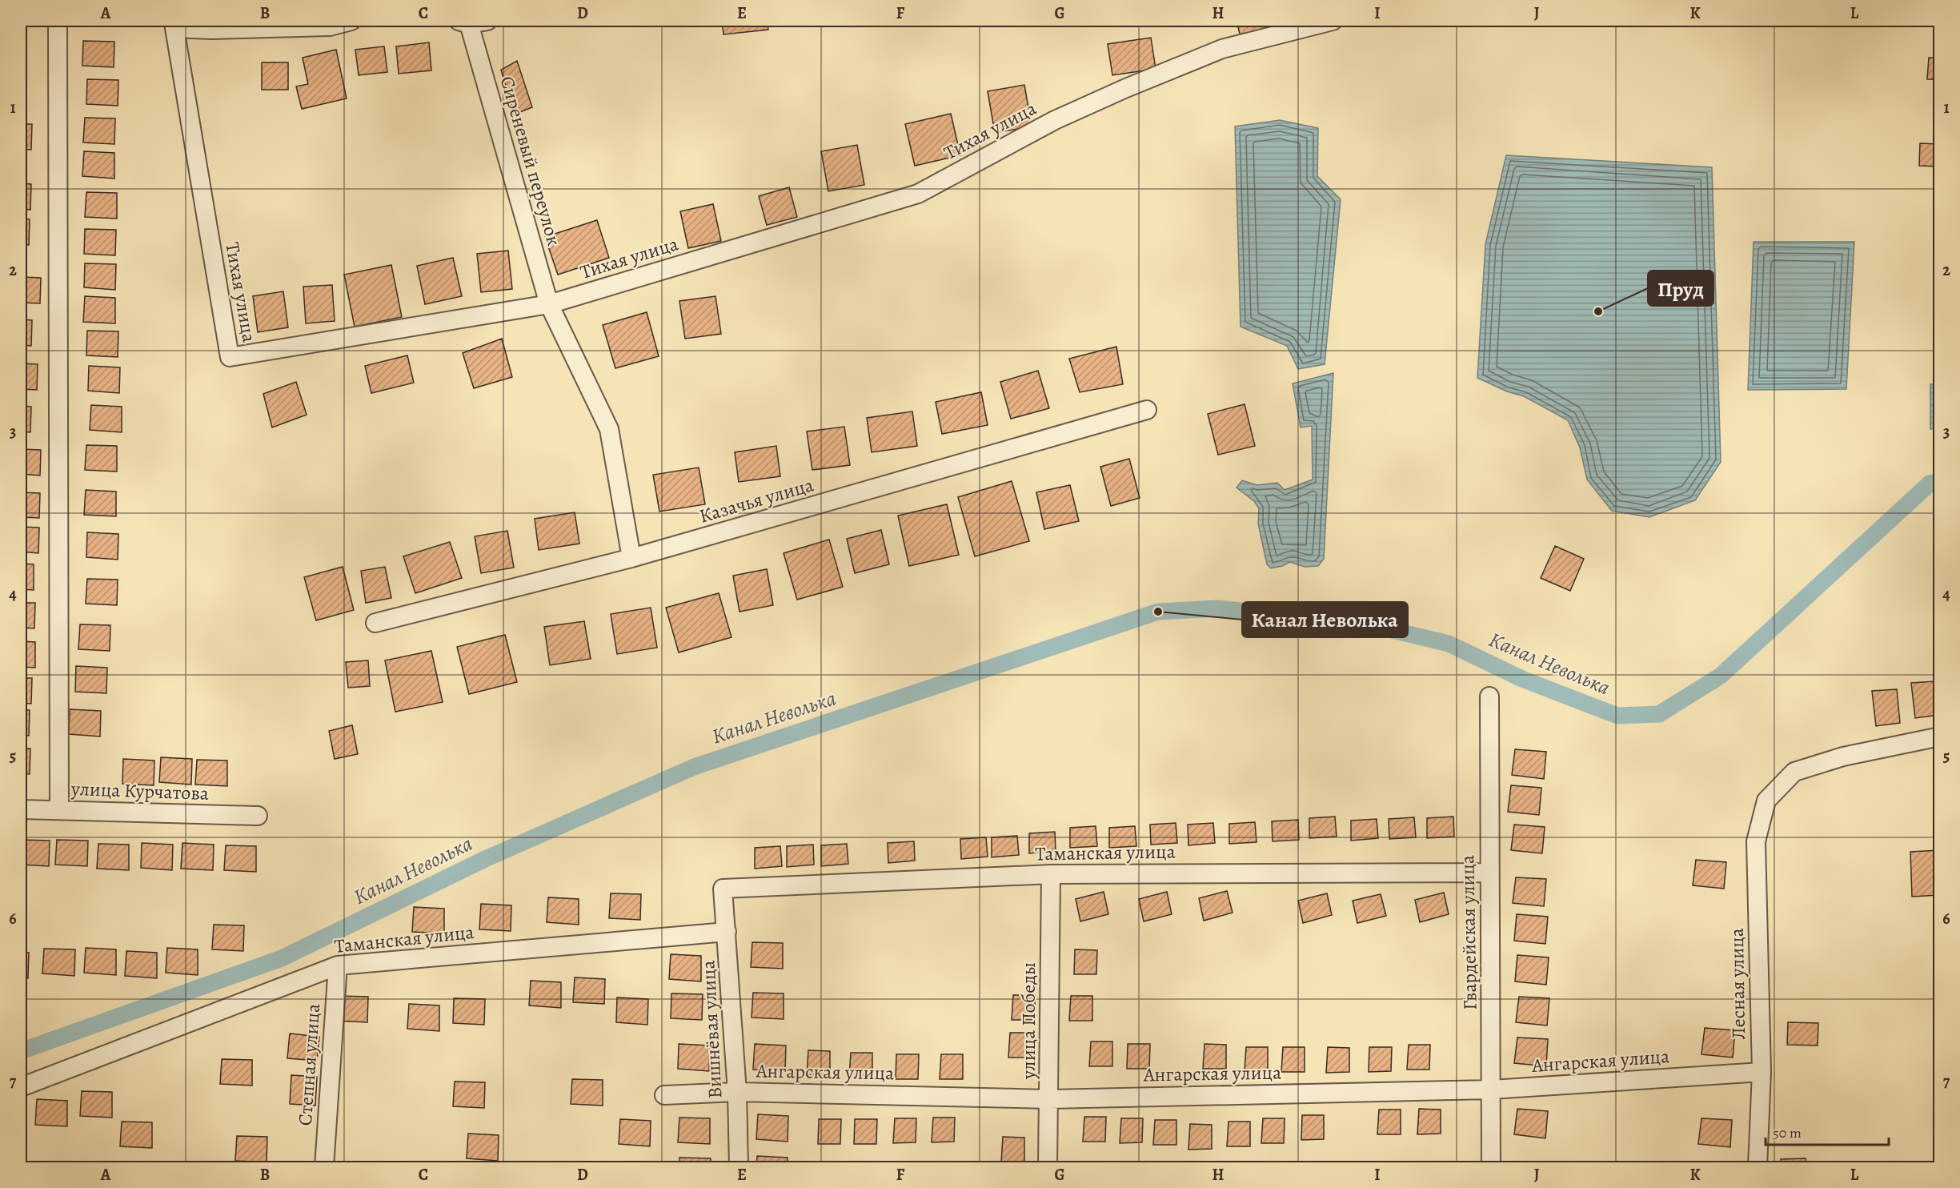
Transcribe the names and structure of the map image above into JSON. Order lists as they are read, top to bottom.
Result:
{
  "streets": {
    "street": [
      "Тихая улица",
      "Сиреневый переулок",
      "Казачья улица",
      "улица Курчатова",
      "Таманская улица",
      "Гвардейская улица",
      "Лесная улица",
      "улица Победы",
      "Вишнёвая улица",
      "Ангарская улица",
      "Степная улица"
    ]
  },
  "crossings": [
    ["Тихая улица", "Сиреневый переулок"],
    ["Сиреневый переулок", "Казачья улица"],
    ["Таманская улица", "Гвардейская улица"],
    ["Таманская улица", "улица Победы"],
    ["Таманская улица", "Вишнёвая улица"],
    ["Таманская улица", "Степная улица"],
    ["Гвардейская улица", "Ангарская улица"],
    ["Лесная улица", "Ангарская улица"],
    ["улица Победы", "Ангарская улица"],
    ["Вишнёвая улица", "Ангарская улица"]
  ],
  "water": ["Канал Неволька"],
  "places": ["Пруд", "Канал Неволька"],
  "scale_bar": "50 m",
  "grid": {
    "columns": [
      "A",
      "B",
      "C",
      "D",
      "E",
      "F",
      "G",
      "H",
      "I",
      "J",
      "K",
      "L"
    ],
    "rows": [
      "1",
      "2",
      "3",
      "4",
      "5",
      "6",
      "7"
    ]
  }
}
